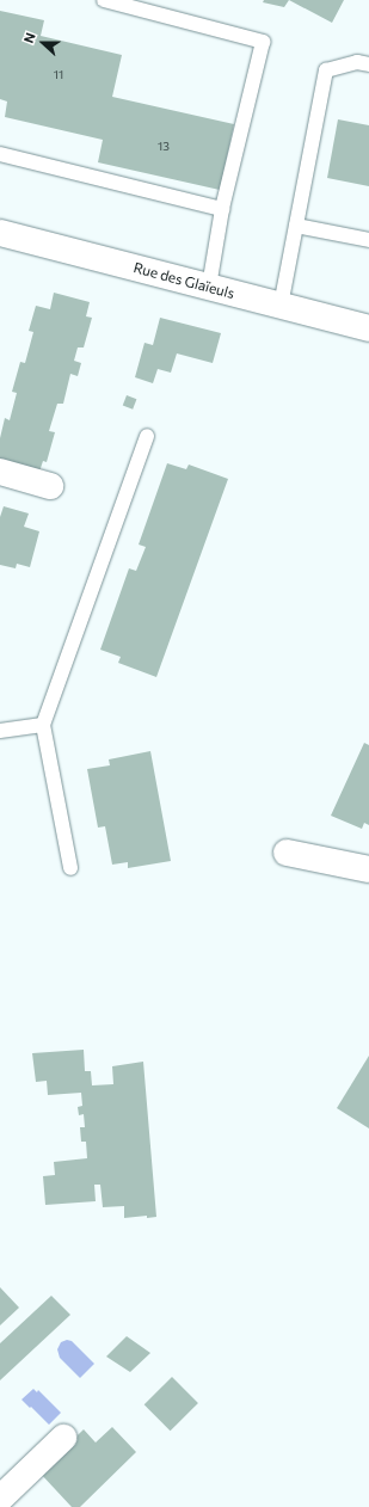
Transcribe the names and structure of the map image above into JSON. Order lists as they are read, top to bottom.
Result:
{
  "streets": {
    "street": ["Rue des Glaïeuls"]
  },
  "house_numbers": ["11", "13"],
  "north": "left"
}
